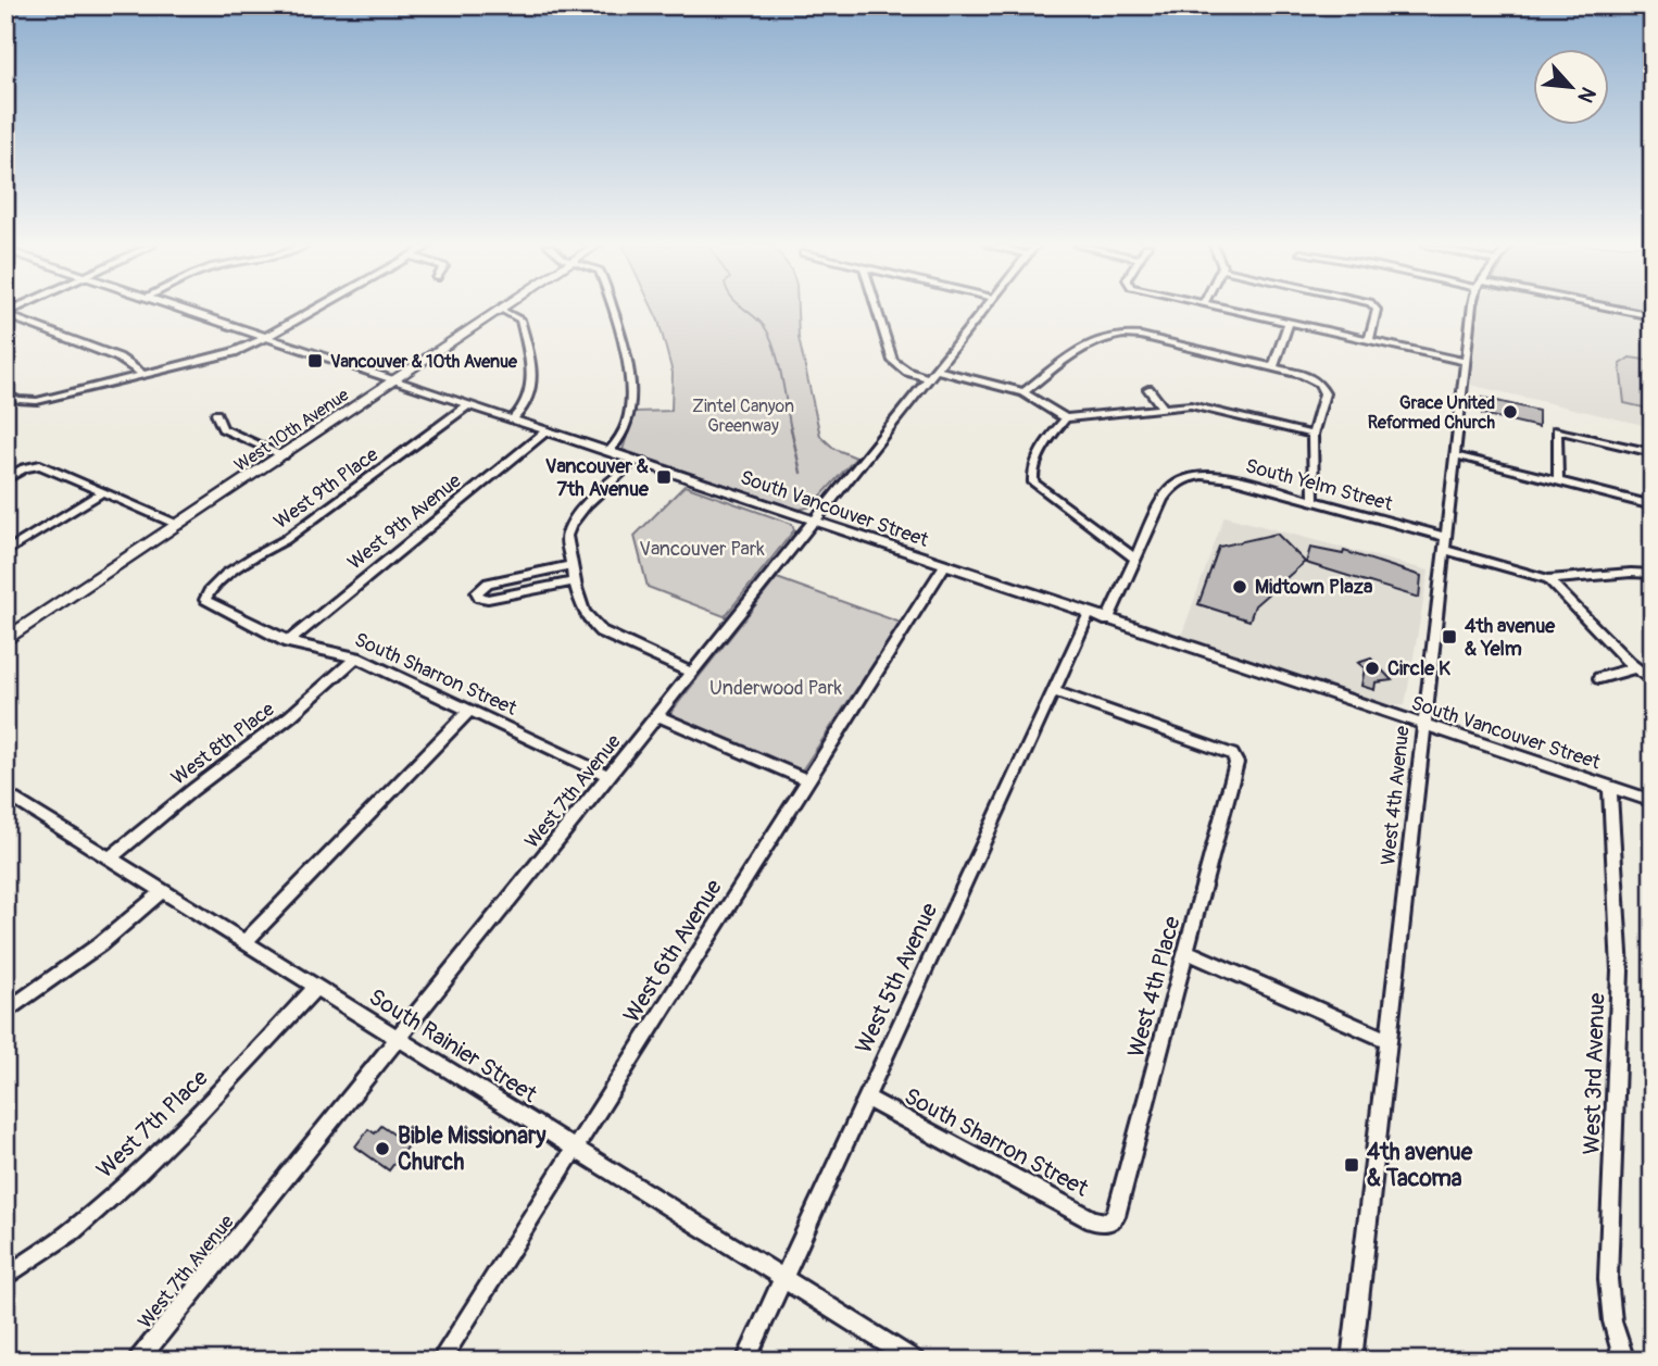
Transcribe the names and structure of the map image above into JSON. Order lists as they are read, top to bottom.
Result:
{
  "streets": {
    "main road": ["West 10th Avenue"],
    "street": [
      "South Yelm Street",
      "West 9th Place",
      "South Vancouver Street",
      "West 9th Avenue",
      "South Sharron Street",
      "West 8th Place",
      "West 7th Avenue",
      "West 4th Avenue",
      "West 6th Avenue",
      "West 5th Avenue",
      "West 4th Place",
      "South Rainier Street",
      "West 3rd Avenue",
      "West 7th Place"
    ]
  },
  "crossings": [
    ["West 10th Avenue", "South Vancouver Street"],
    ["South Yelm Street", "West 4th Avenue"],
    ["West 9th Place", "South Vancouver Street"],
    ["West 9th Place", "South Sharron Street"],
    ["South Vancouver Street", "West 9th Avenue"],
    ["South Vancouver Street", "West 7th Avenue"],
    ["South Vancouver Street", "West 4th Avenue"],
    ["South Vancouver Street", "West 6th Avenue"],
    ["South Vancouver Street", "West 5th Avenue"],
    ["South Vancouver Street", "West 3rd Avenue"],
    ["West 9th Avenue", "South Sharron Street"],
    ["South Sharron Street", "West 8th Place"],
    ["South Sharron Street", "West 7th Avenue"],
    ["South Sharron Street", "West 5th Avenue"],
    ["South Sharron Street", "West 4th Place"],
    ["West 8th Place", "South Rainier Street"],
    ["West 7th Avenue", "South Rainier Street"],
    ["West 6th Avenue", "South Rainier Street"],
    ["West 5th Avenue", "West 4th Place"],
    ["West 5th Avenue", "South Rainier Street"],
    ["South Rainier Street", "West 7th Place"]
  ],
  "parks": ["Zintel Canyon Greenway", "Vancouver Park", "Underwood Park"],
  "places": {
    "transit": [
      "Vancouver & 10th Avenue",
      "Vancouver & 7th Avenue",
      "4th avenue & Yelm",
      "4th avenue & Tacoma"
    ],
    "other": [
      "Grace United Reformed Church",
      "Midtown Plaza",
      "Circle K",
      "Bible Missionary Church"
    ]
  },
  "north": "bottom right"
}
